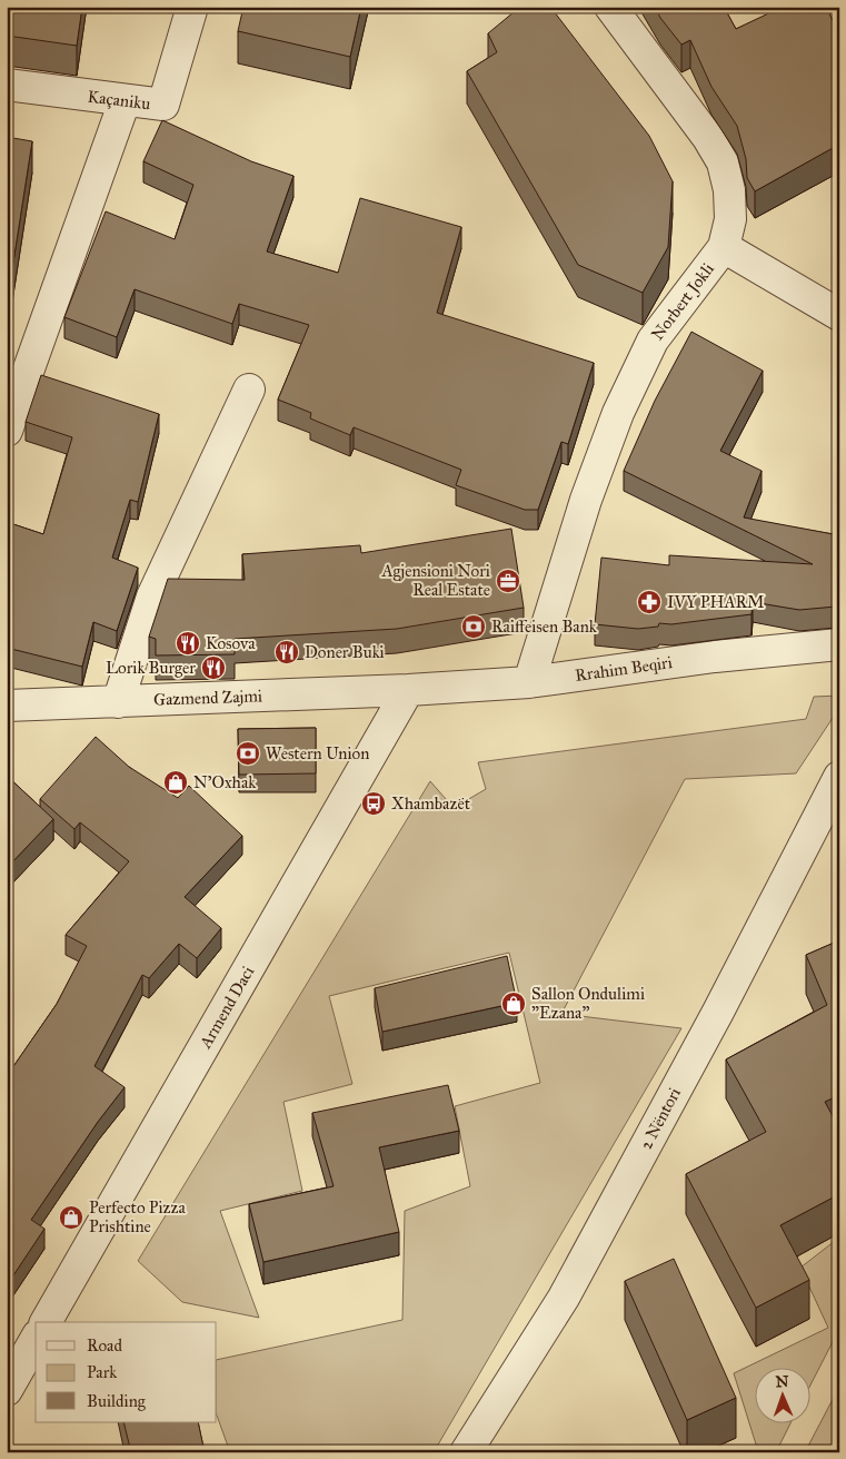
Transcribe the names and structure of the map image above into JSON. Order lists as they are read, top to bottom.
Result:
{
  "streets": {
    "street": [
      "Kaçaniku",
      "Norbert Jokli",
      "Rrahim Beqiri",
      "Gazmend Zajmi",
      "Armend Daci",
      "2 Nëntori"
    ]
  },
  "crossings": [
    ["Norbert Jokli", "Rrahim Beqiri"],
    ["Rrahim Beqiri", "Gazmend Zajmi"],
    ["Rrahim Beqiri", "Armend Daci"],
    ["Gazmend Zajmi", "Armend Daci"]
  ],
  "places": {
    "office": ["Agjensioni Nori Real Estate"],
    "pharmacy": ["IVY PHARM"],
    "bank": ["Raiffeisen Bank", "Western Union"],
    "restaurant": ["Kosova", "Doner Buki", "Lorik Burger"],
    "shop": ["N'Oxhak", "Sallon Ondulimi \"Ezana\"", "Perfecto Pizza Prishtine"],
    "bus stop": ["Xhambazët"]
  },
  "legend": ["Road", "Park", "Building"],
  "north": "top"
}
